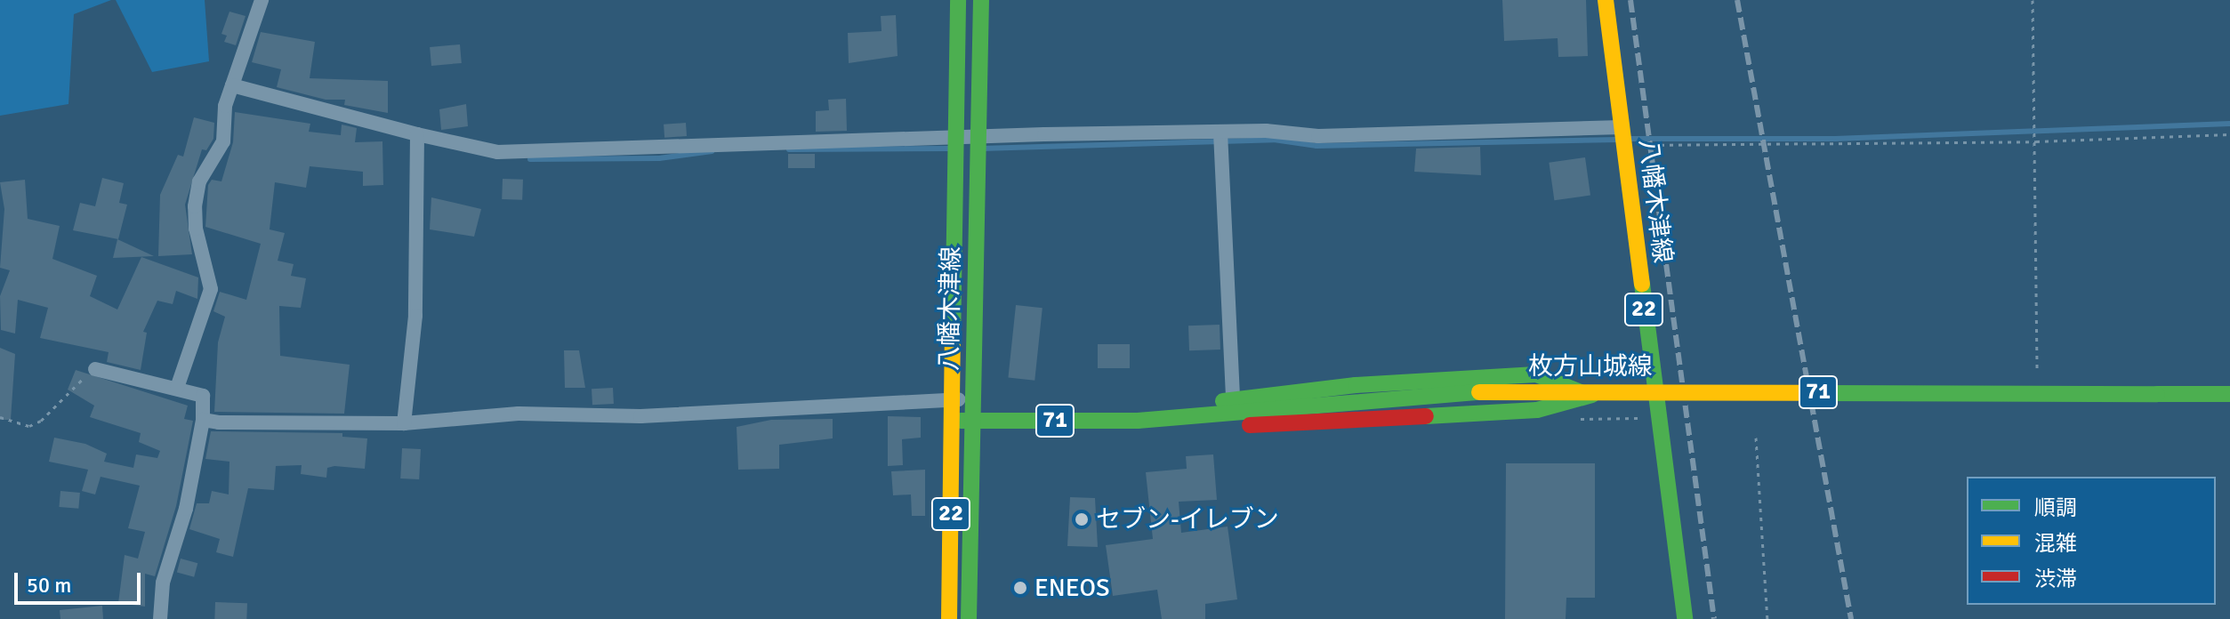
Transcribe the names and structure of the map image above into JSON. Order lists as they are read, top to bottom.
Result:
{
  "streets": {
    "main road": [
      "八幡木津線",
      "22",
      "枚方山城線",
      "71"
    ]
  },
  "crossings": [
    ["八幡木津線", "枚方山城線"],
    ["八幡木津線", "71"],
    ["枚方山城線", "71"]
  ],
  "places": ["セブン-イレブン", "ENEOS"],
  "legend": ["順調", "混雑", "渋滞"],
  "scale_bar": "50 m"
}
